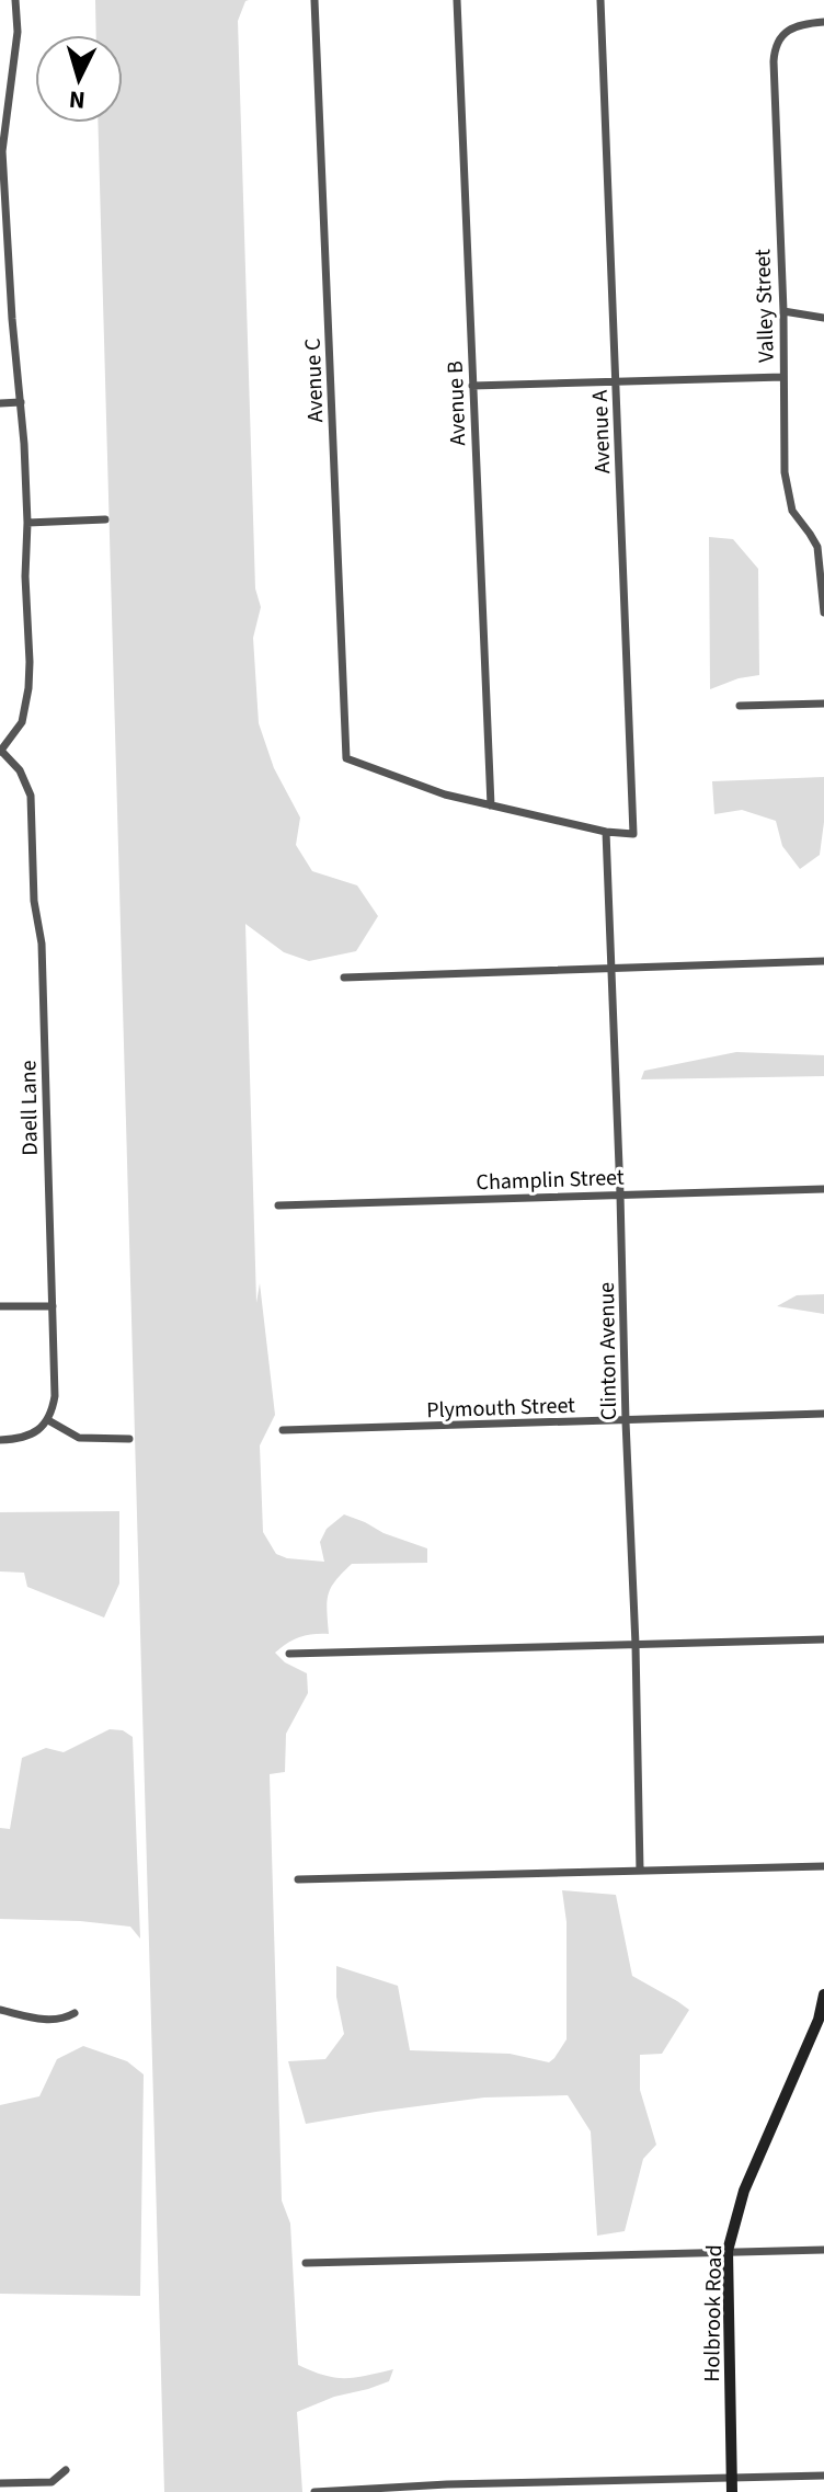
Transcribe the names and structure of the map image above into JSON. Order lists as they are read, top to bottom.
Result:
{
  "streets": {
    "street": [
      "Valley Street",
      "Avenue C",
      "Avenue B",
      "Avenue A",
      "Daell Lane",
      "Champlin Street",
      "Clinton Avenue",
      "Plymouth Street",
      "Holbrook Road"
    ]
  },
  "crossings": [
    ["Avenue C", "Avenue B"],
    ["Avenue A", "Clinton Avenue"],
    ["Champlin Street", "Clinton Avenue"],
    ["Clinton Avenue", "Plymouth Street"]
  ],
  "north": "bottom"
}
